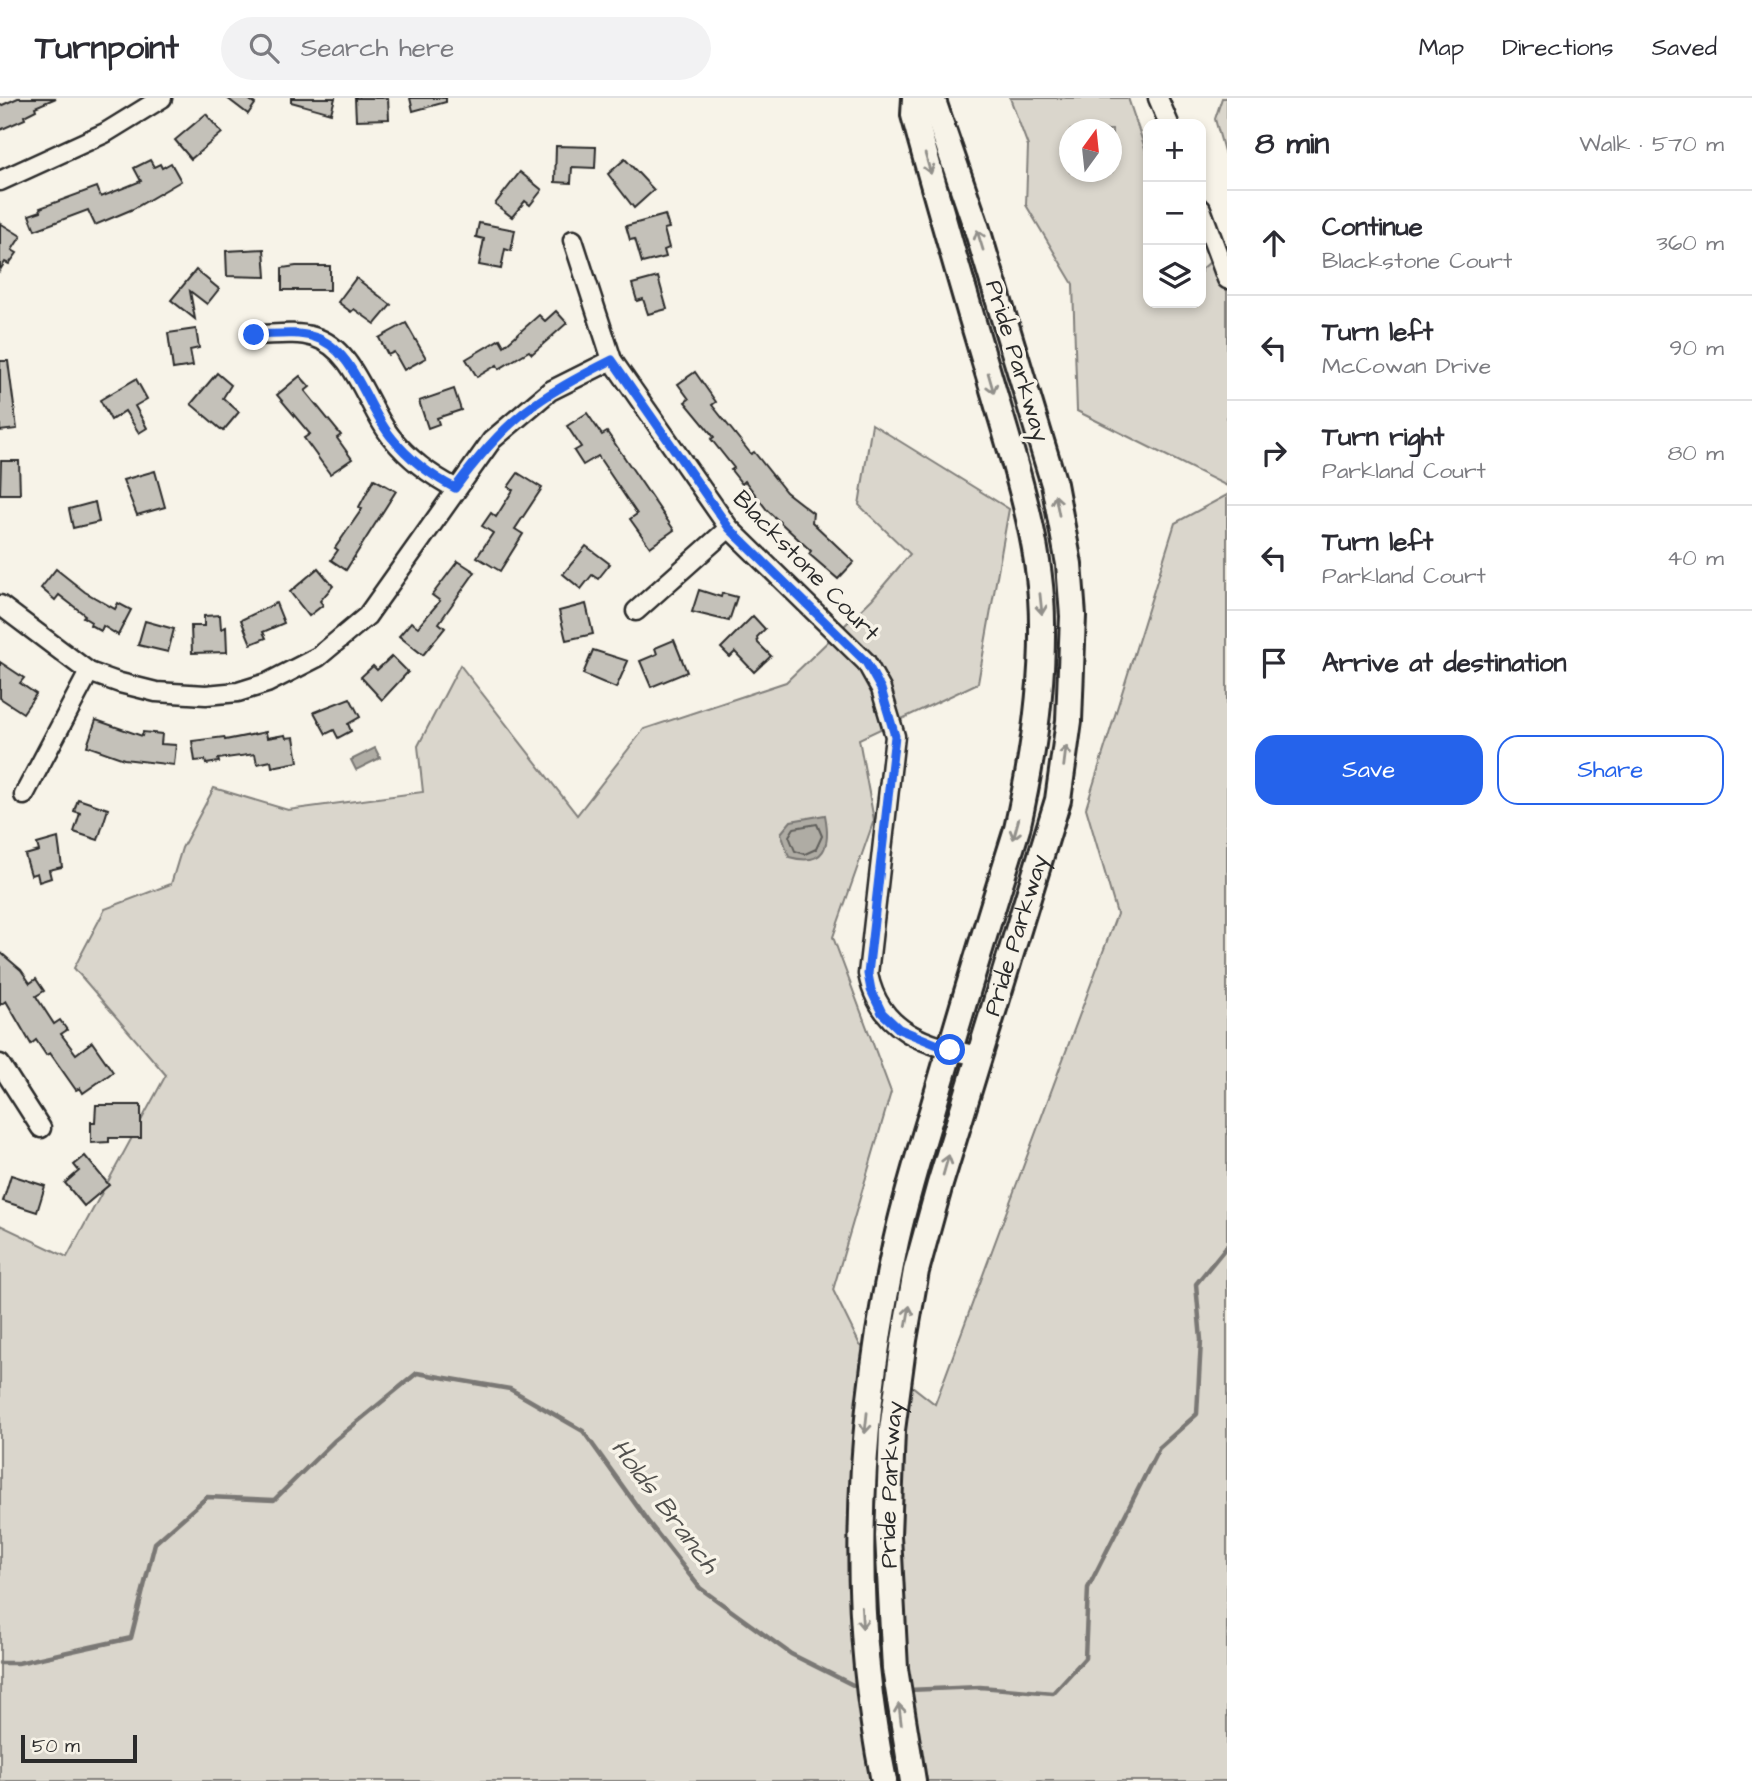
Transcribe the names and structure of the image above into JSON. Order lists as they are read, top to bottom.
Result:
{
  "streets": {
    "main road": ["Pride Parkway"],
    "street": ["Blackstone Court"]
  },
  "crossings": [
    ["Pride Parkway", "Blackstone Court"]
  ],
  "water": ["Holds Branch"],
  "scale_bar": "50 m",
  "north": "top",
  "page": {
    "header": "Turnpoint",
    "search": "Search here",
    "nav": ["Map", "Directions", "Saved"],
    "heading": ["8 min", "Walk · 570 m"],
    "map_buttons": ["+", "−"],
    "list": [
      ["Continue", "Blackstone Court", "360 m"],
      ["Turn left", "McCowan Drive", "90 m"],
      ["Turn right", "Parkland Court", "80 m"],
      ["Turn left", "Parkland Court", "40 m"],
      "Arrive at destination"
    ],
    "buttons": ["Save", "Share"],
    "scale": "50 m"
  }
}
